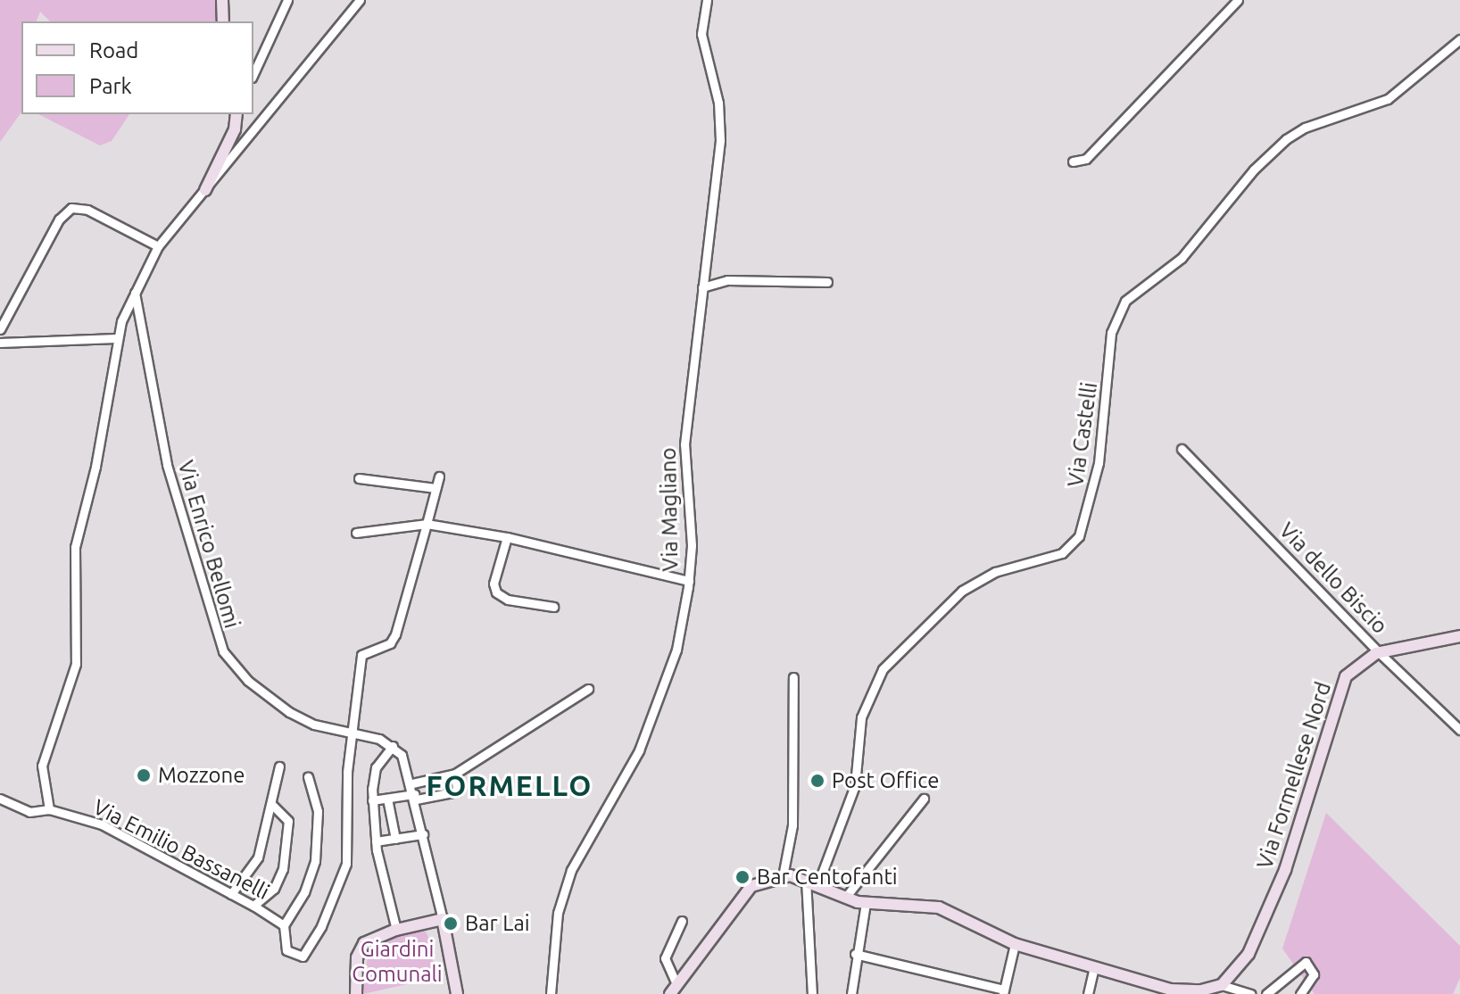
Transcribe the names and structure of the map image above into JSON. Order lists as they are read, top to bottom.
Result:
{
  "streets": {
    "street": [
      "Via Castelli",
      "Via Magliano",
      "Via Enrico Bellomi",
      "Via dello Biscio",
      "Via Formellese Nord",
      "Via Emilio Bassanelli"
    ]
  },
  "crossings": [
    ["Via Enrico Bellomi", "Via Emilio Bassanelli"],
    ["Via dello Biscio", "Via Formellese Nord"]
  ],
  "districts": ["FORMELLO"],
  "parks": ["Giardini Comunali"],
  "places": [
    "Mozzone",
    "Post Office",
    "Bar Centofanti",
    "Bar Lai"
  ],
  "legend": ["Road", "Park"]
}
